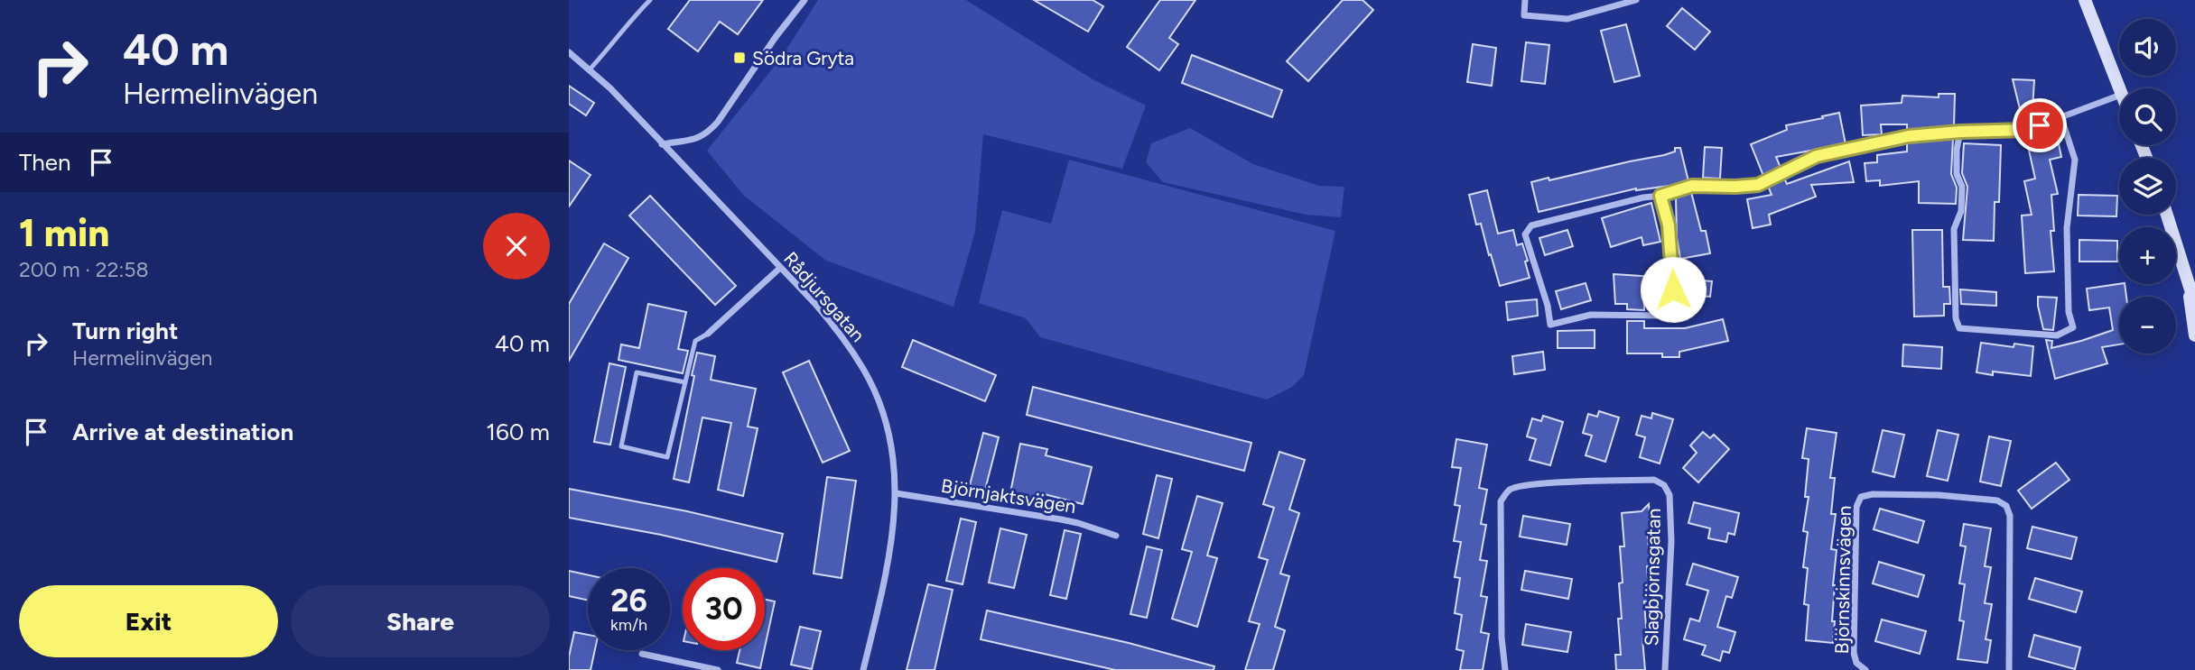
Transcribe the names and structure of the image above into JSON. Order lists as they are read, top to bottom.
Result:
{
  "streets": {
    "street": [
      "Rådjursgatan",
      "Björnjaktsvägen",
      "Slagbjörnsgatan",
      "Björnskinnsvägen"
    ]
  },
  "crossings": [
    ["Rådjursgatan", "Björnjaktsvägen"]
  ],
  "places": {
    "transit": ["Södra Gryta"]
  },
  "page": {
    "turn": ["40 m", "Hermelinvägen"],
    "map_buttons": ["+", "−"],
    "then": "Then",
    "heading": ["1 min", "200 m · 22:58"],
    "list": [
      {
        "name": "Turn right",
        "note": "Hermelinvägen",
        "value": "40 m"
      },
      {
        "name": "Arrive at destination",
        "value": "160 m"
      }
    ],
    "speed": "26 km/h",
    "limit": "30",
    "buttons": ["Exit", "Share"]
  }
}
